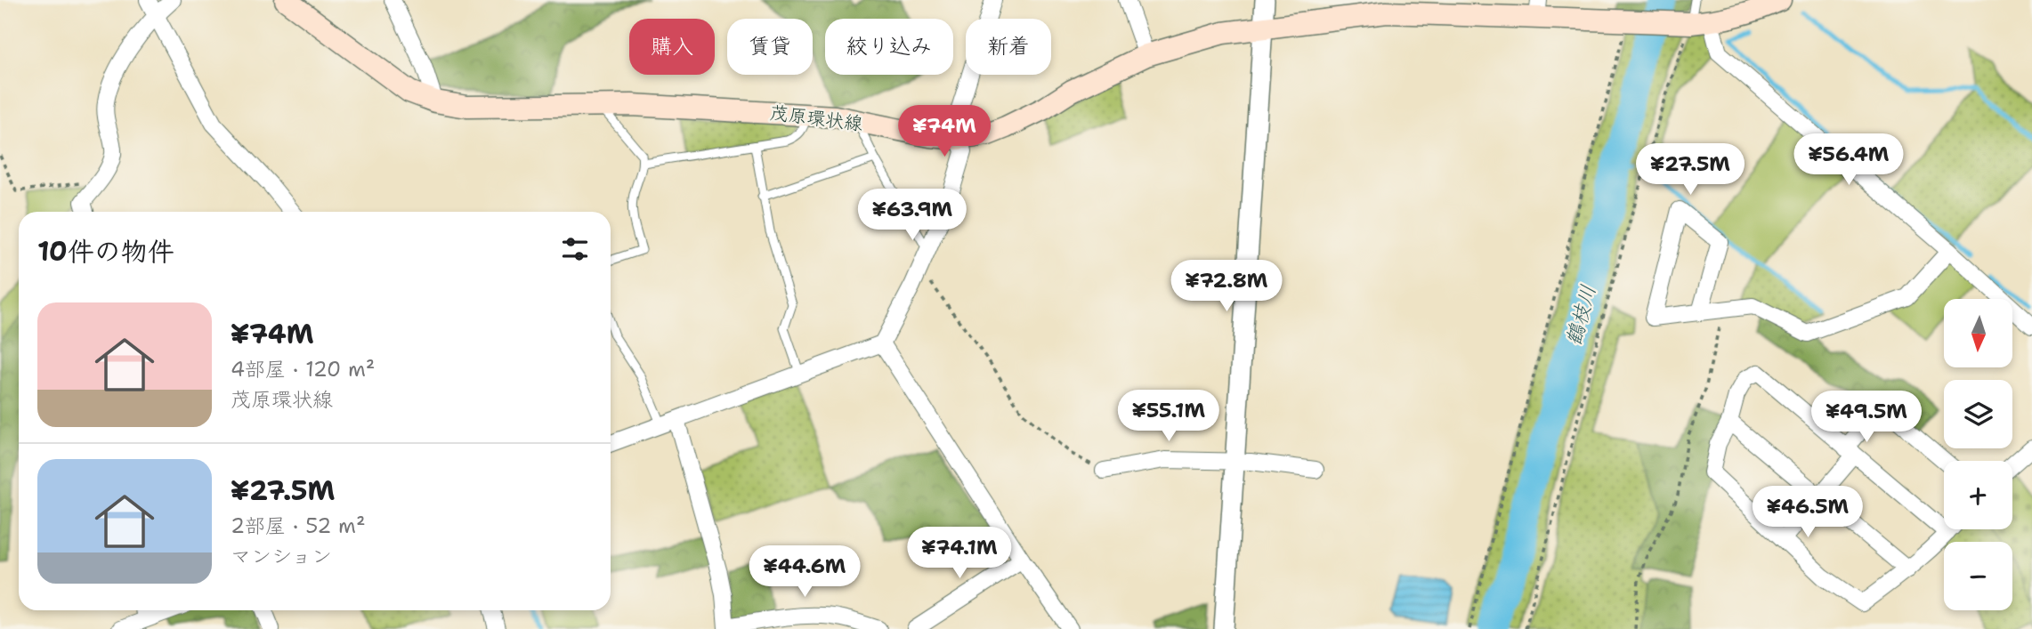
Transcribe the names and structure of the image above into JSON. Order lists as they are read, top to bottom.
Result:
{
  "streets": {
    "main road": ["茂原環状線"]
  },
  "water": ["鶴枝川"],
  "north": "bottom",
  "page": {
    "chip": [
      "購入",
      "賃貸",
      "絞り込み",
      "新着"
    ],
    "price": [
      "¥74M",
      "¥56.4M",
      "¥27.5M",
      "¥63.9M",
      "¥72.8M",
      "¥55.1M",
      "¥49.5M",
      "¥46.5M",
      "¥74.1M",
      "¥44.6M"
    ],
    "heading": "10件の物件",
    "list": [
      {
        "name": "¥74M",
        "note": "4部屋 · 120 m² · 茂原環状線"
      },
      {
        "name": "¥27.5M",
        "note": "2部屋 · 52 m² · マンション"
      }
    ],
    "map_buttons": ["+", "−"]
  }
}
